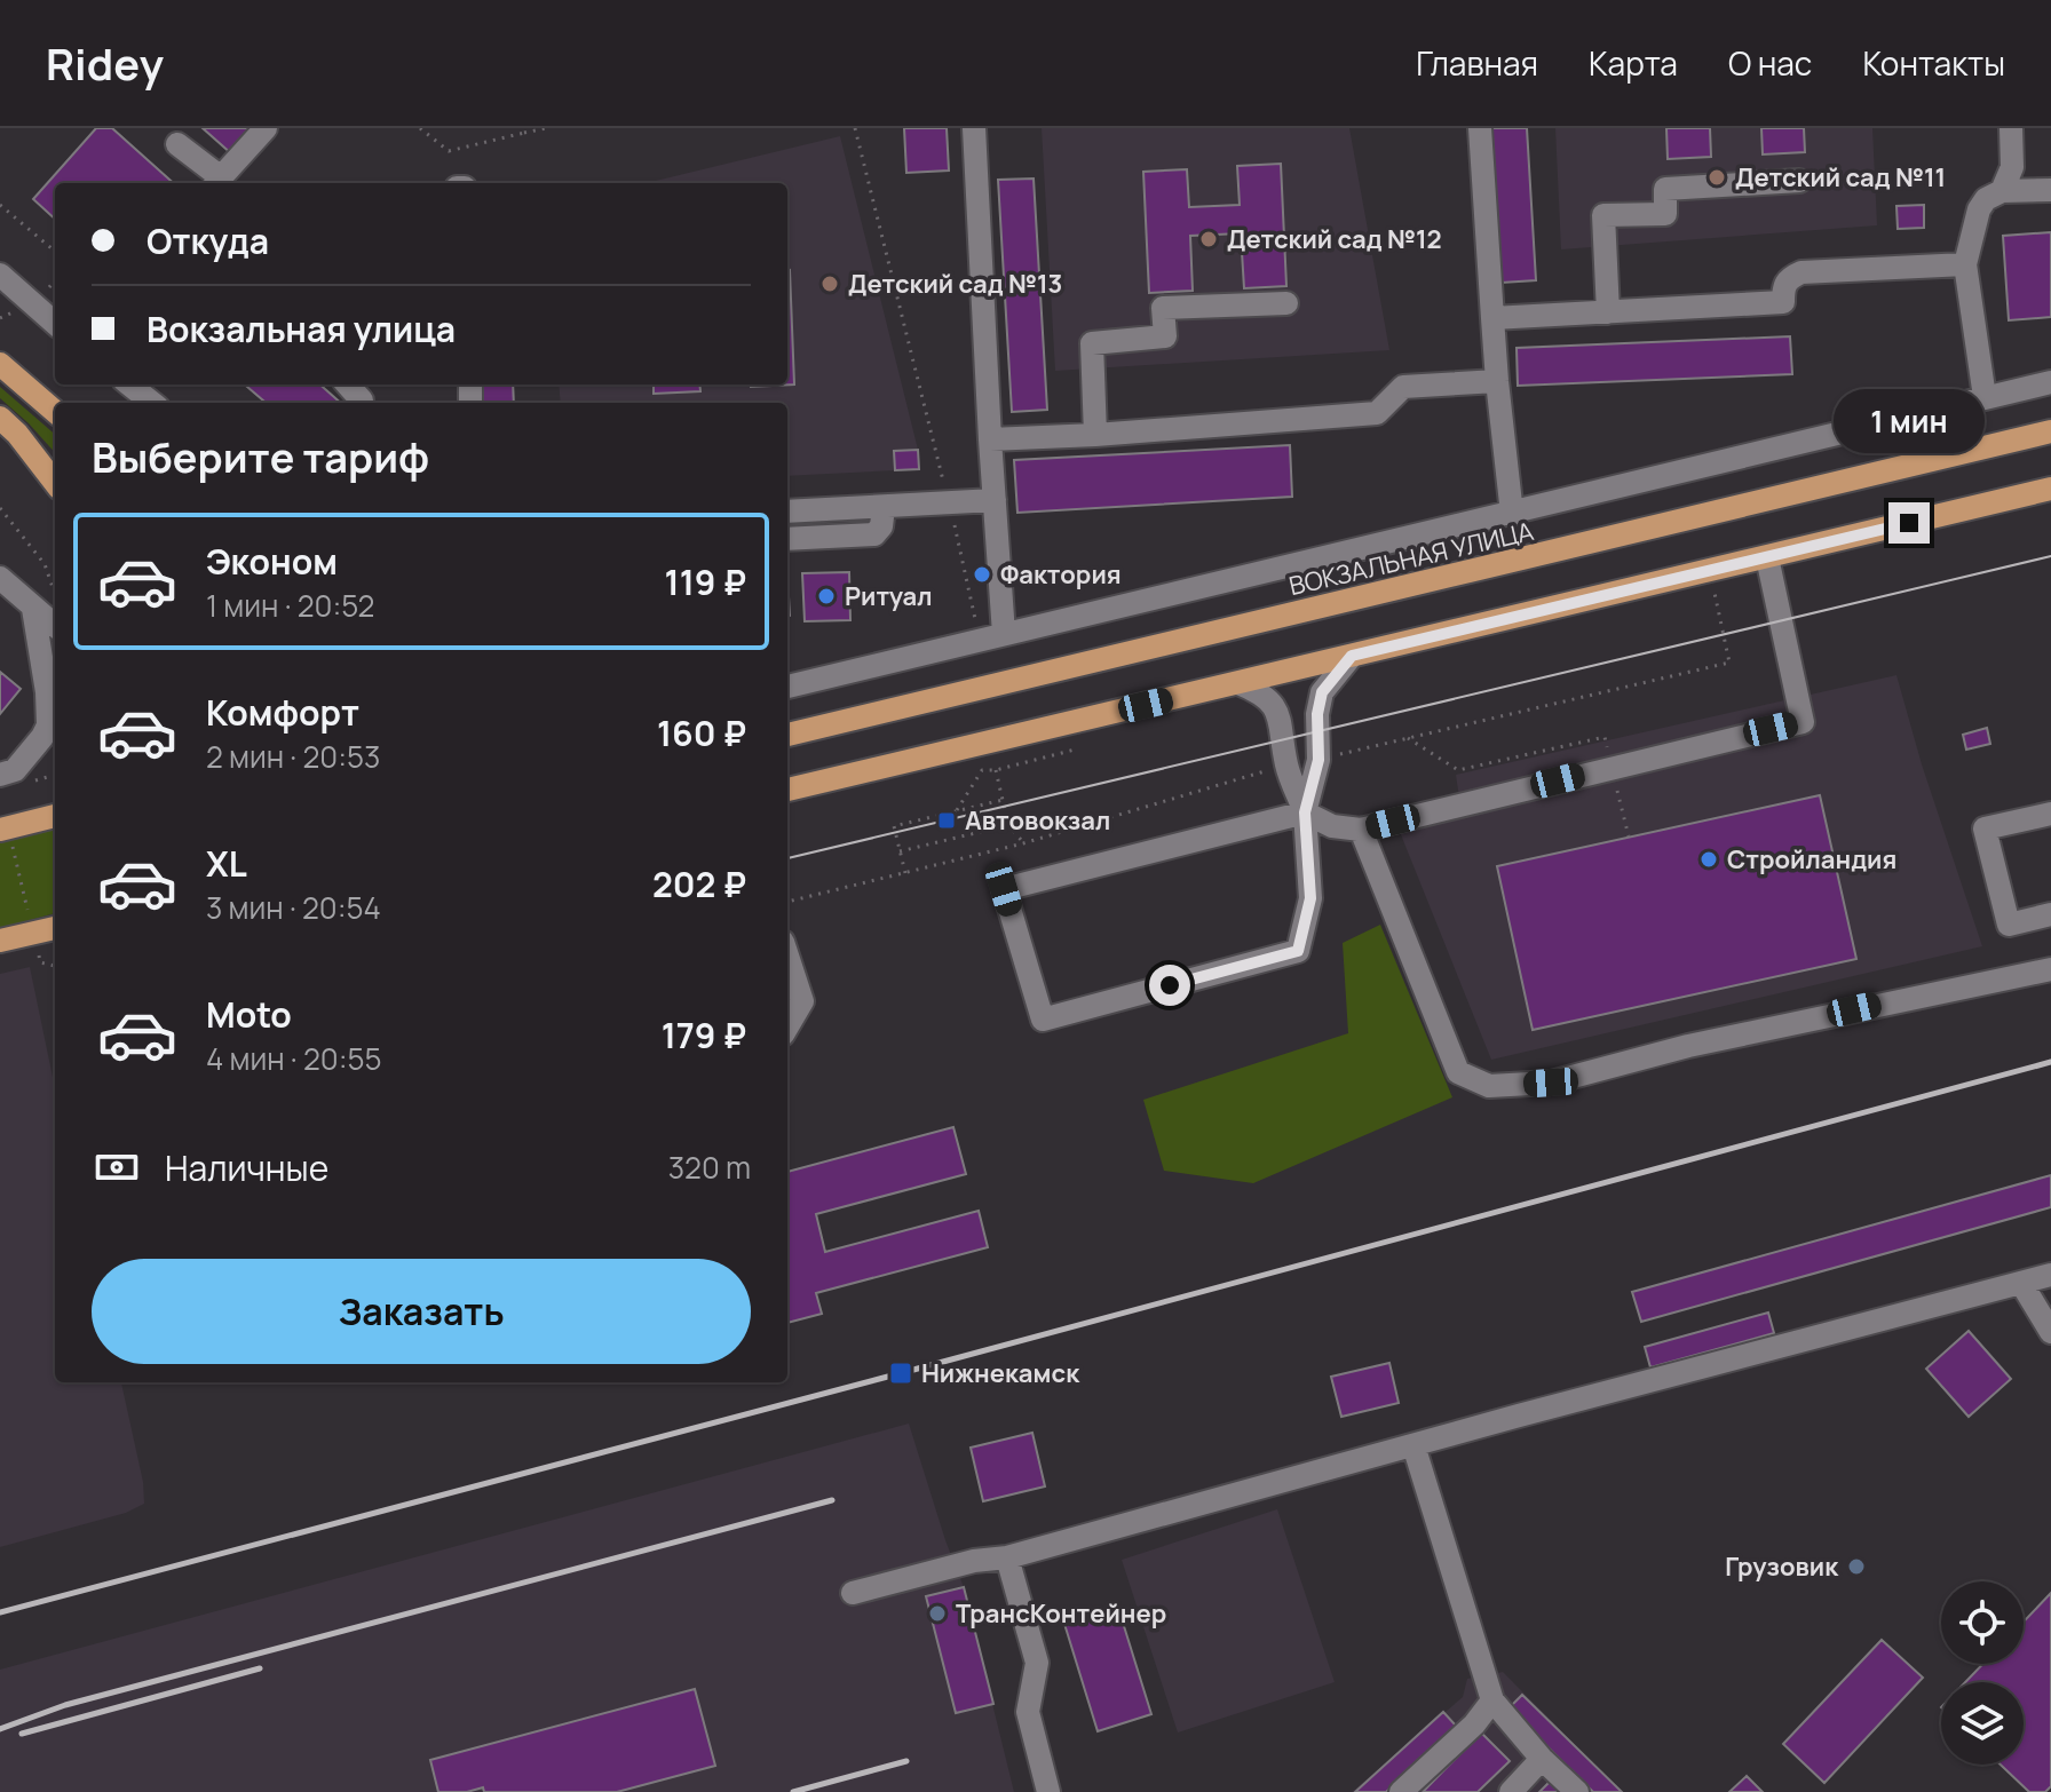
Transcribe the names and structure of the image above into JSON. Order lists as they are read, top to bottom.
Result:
{
  "streets": {
    "main road": ["ВОКЗАЛЬНАЯ УЛИЦА"]
  },
  "places": {
    "other": [
      "Детский сад №11",
      "Детский сад №12",
      "Детский сад №13",
      "Фактория",
      "Ритуал",
      "Стройландия",
      "Грузовик",
      "ТрансКонтейнер"
    ],
    "transit": ["Автовокзал", "Нижнекамск"]
  },
  "page": {
    "header": "Ridey",
    "nav": [
      "Главная",
      "Карта",
      "О нас",
      "Контакты"
    ],
    "banner": ["Откуда", "Вокзальная улица"],
    "bubble": "1 мин",
    "heading": "Выберите тариф",
    "list": [
      {
        "name": "Эконом",
        "note": "1 мин · 20:52",
        "value": "119 ₽"
      },
      {
        "name": "Комфорт",
        "note": "2 мин · 20:53",
        "value": "160 ₽"
      },
      {
        "name": "XL",
        "note": "3 мин · 20:54",
        "value": "202 ₽"
      },
      {
        "name": "Moto",
        "note": "4 мин · 20:55",
        "value": "179 ₽"
      }
    ],
    "pay": ["Наличные", "320 m"],
    "buttons": "Заказать"
  }
}
